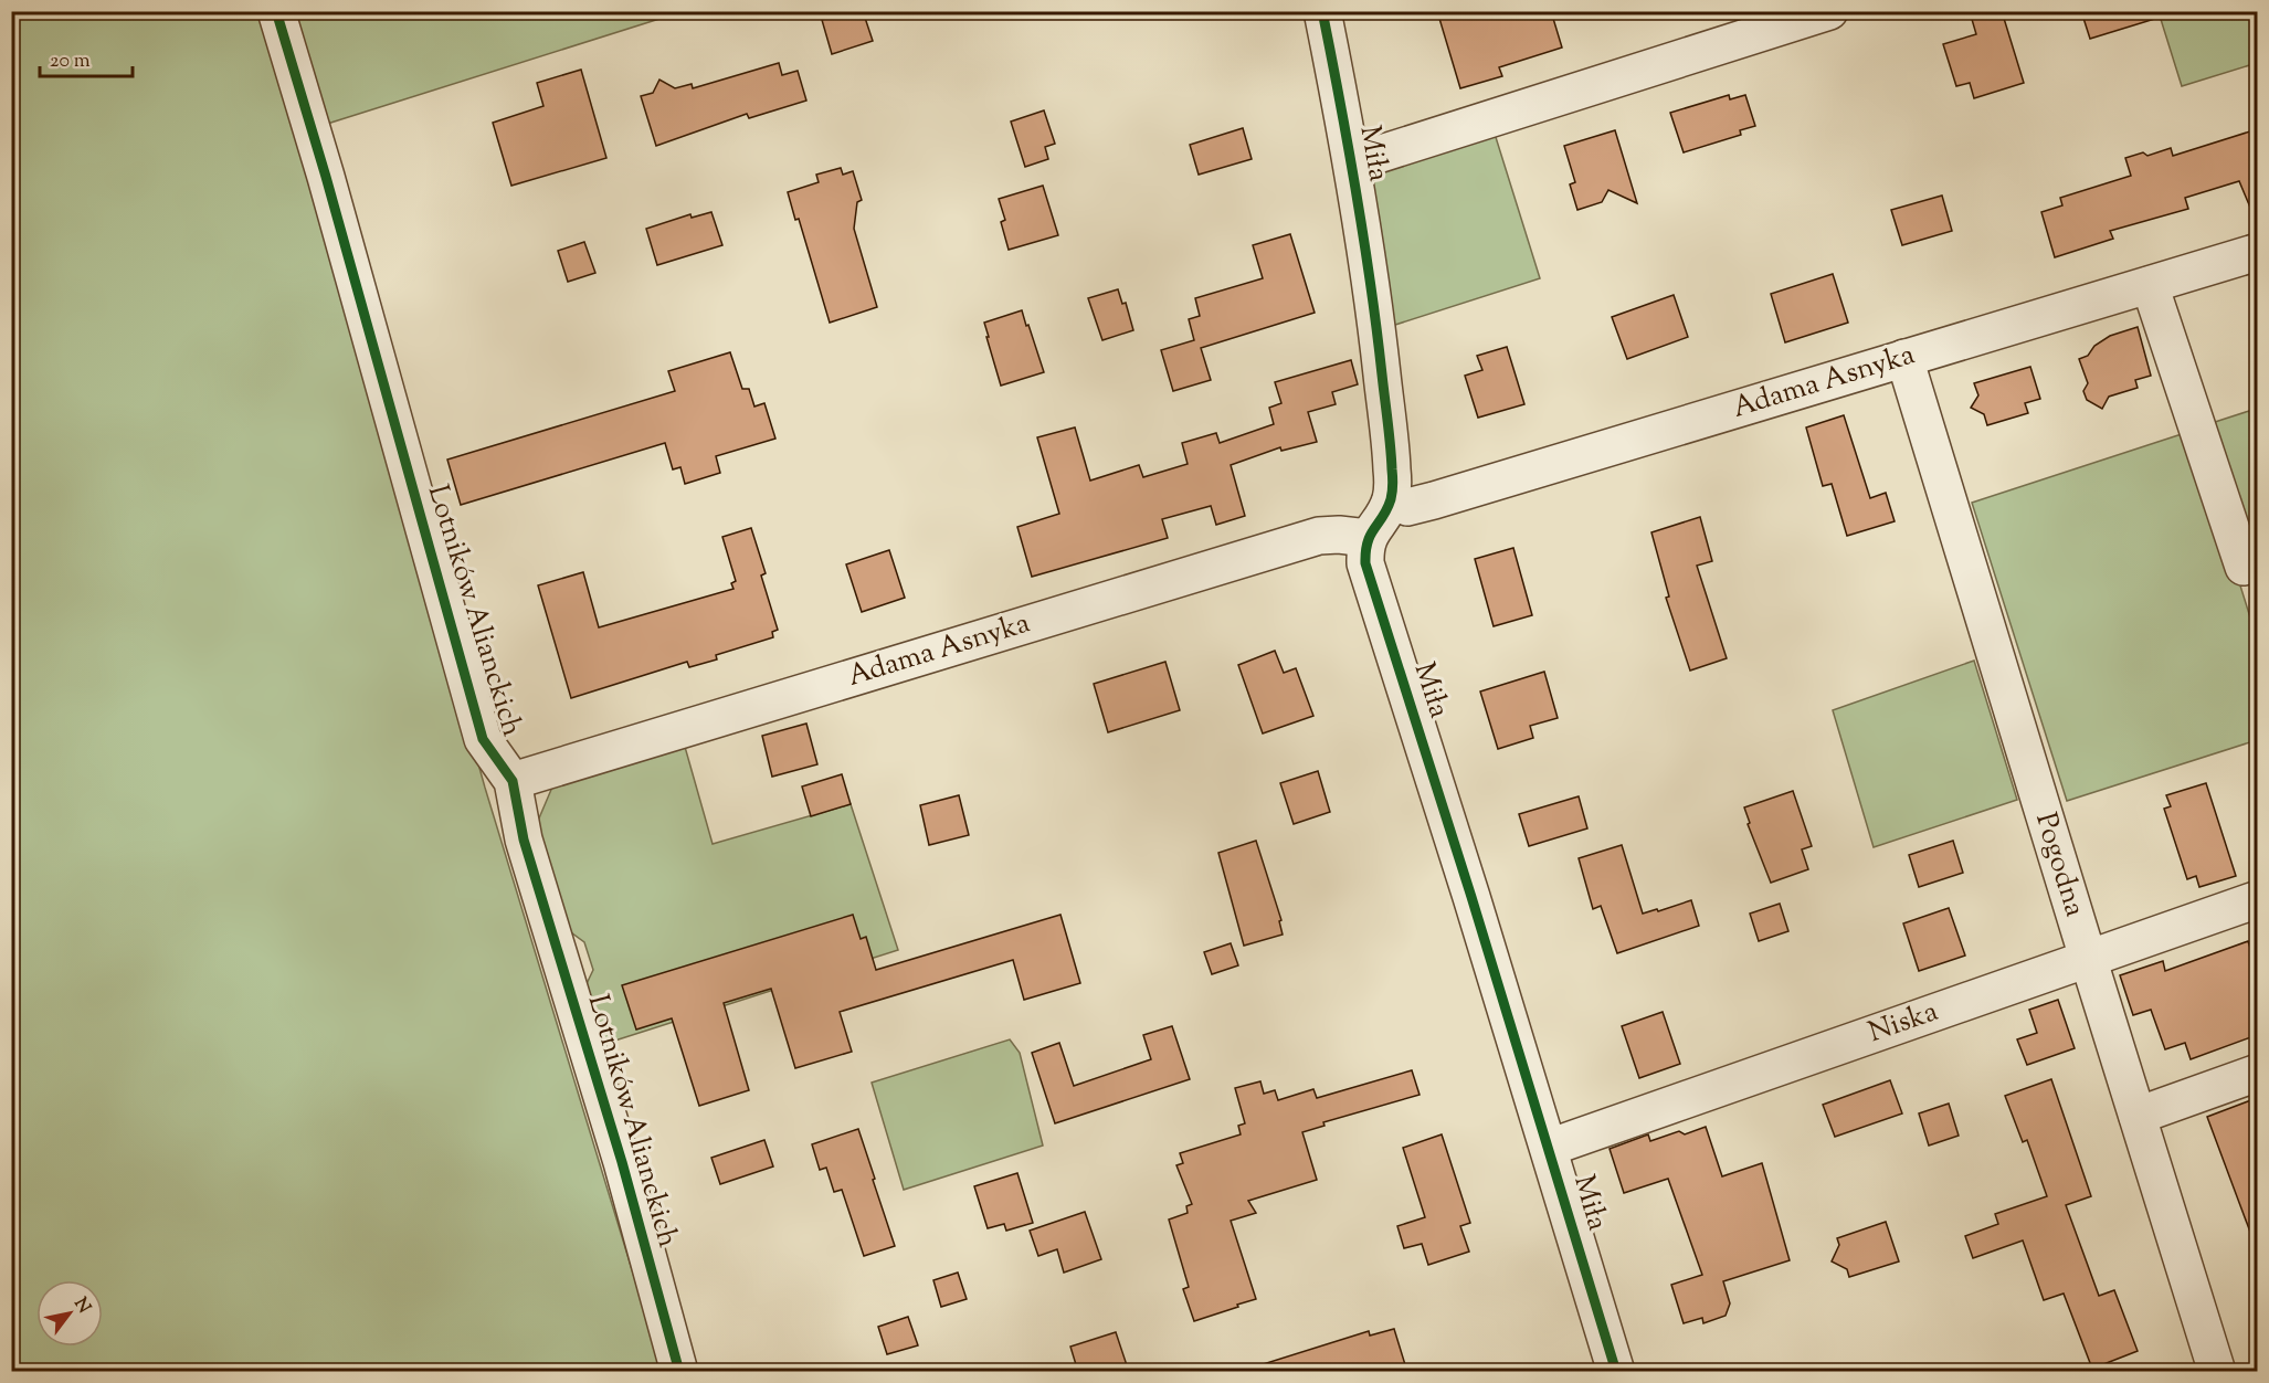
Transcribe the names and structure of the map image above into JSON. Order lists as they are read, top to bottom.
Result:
{
  "streets": {
    "street": [
      "Miła",
      "Adama Asnyka",
      "Lotników Alianckich",
      "Pogodna",
      "Niska"
    ]
  },
  "crossings": [
    ["Miła", "Adama Asnyka"],
    ["Miła", "Niska"],
    ["Adama Asnyka", "Lotników Alianckich"],
    ["Adama Asnyka", "Pogodna"],
    ["Pogodna", "Niska"]
  ],
  "scale_bar": "20 m",
  "north": "top right"
}
